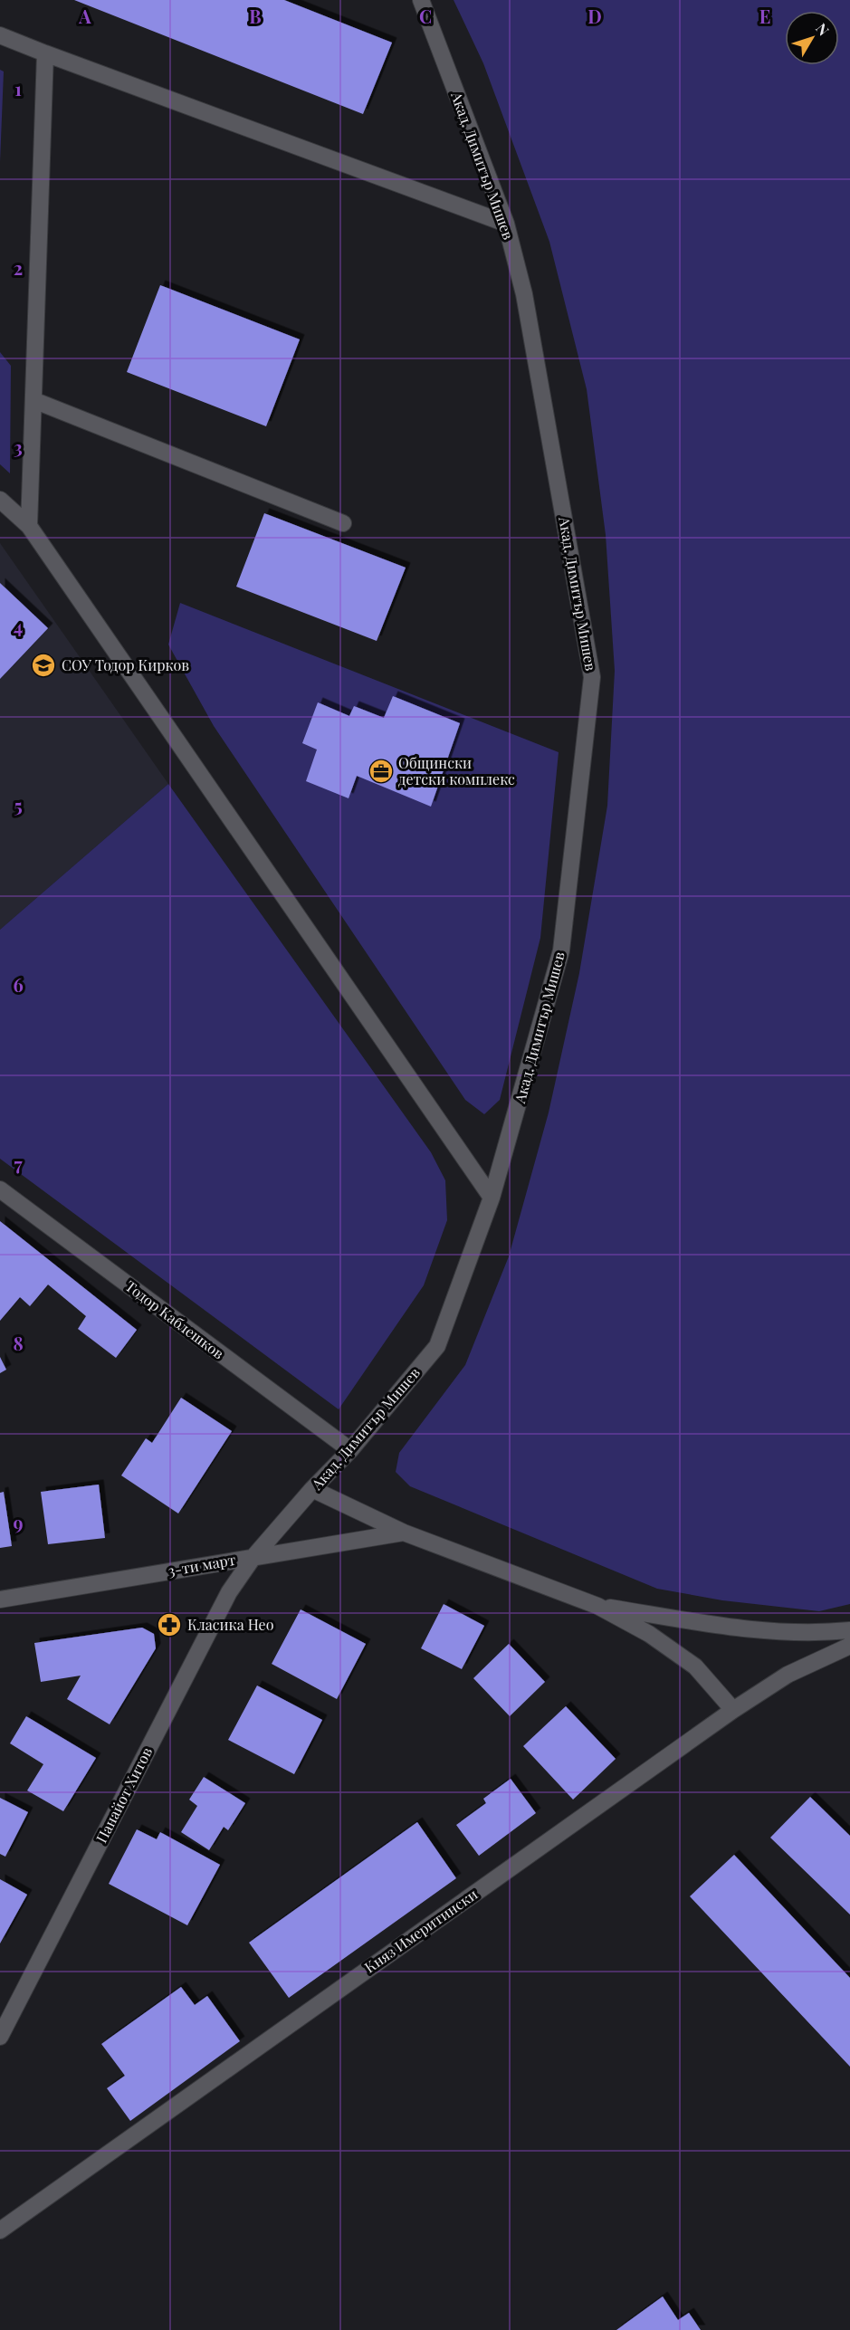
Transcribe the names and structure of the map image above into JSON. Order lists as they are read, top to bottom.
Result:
{
  "streets": {
    "street": [
      "Акад. Димитър Мишев",
      "Тодор Каблешков",
      "3-ти март",
      "Панайот Хитов",
      "Княз Имеритински"
    ]
  },
  "crossings": [
    ["Акад. Димитър Мишев", "Тодор Каблешков"],
    ["Акад. Димитър Мишев", "3-ти март"],
    ["Акад. Димитър Мишев", "Панайот Хитов"],
    ["3-ти март", "Панайот Хитов"]
  ],
  "places": {
    "school or university": ["СОУ Тодор Кирков"],
    "office": ["Общински детски комплекс"],
    "pharmacy": ["Класика Нео"]
  },
  "north": "top right",
  "grid": {
    "columns": [
      "A",
      "B",
      "C",
      "D",
      "E"
    ],
    "rows": [
      "1",
      "2",
      "3",
      "4",
      "5",
      "6",
      "7",
      "8",
      "9"
    ]
  }
}
